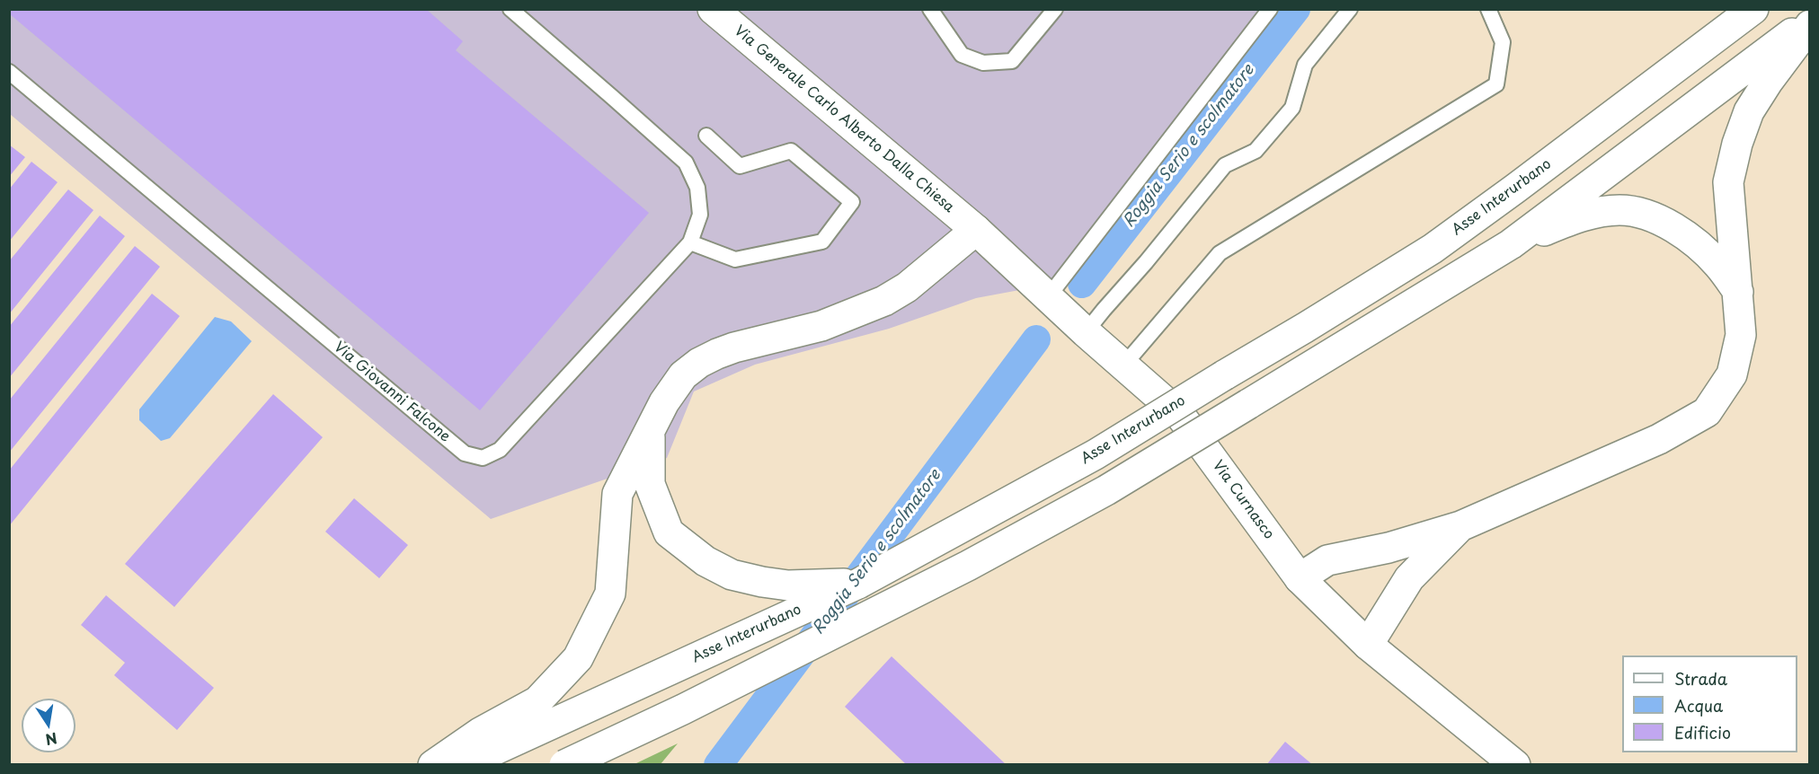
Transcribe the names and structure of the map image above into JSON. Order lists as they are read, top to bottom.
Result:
{
  "streets": {
    "main road": ["Via Generale Carlo Alberto Dalla Chiesa", "Asse Interurbano", "Via Curnasco"],
    "lane": ["Via Giovanni Falcone"]
  },
  "crossings": [
    ["Via Generale Carlo Alberto Dalla Chiesa", "Via Curnasco"]
  ],
  "water": ["Roggia Serio e scolmatore"],
  "legend": ["Strada", "Acqua", "Edificio"],
  "north": "bottom"
}
